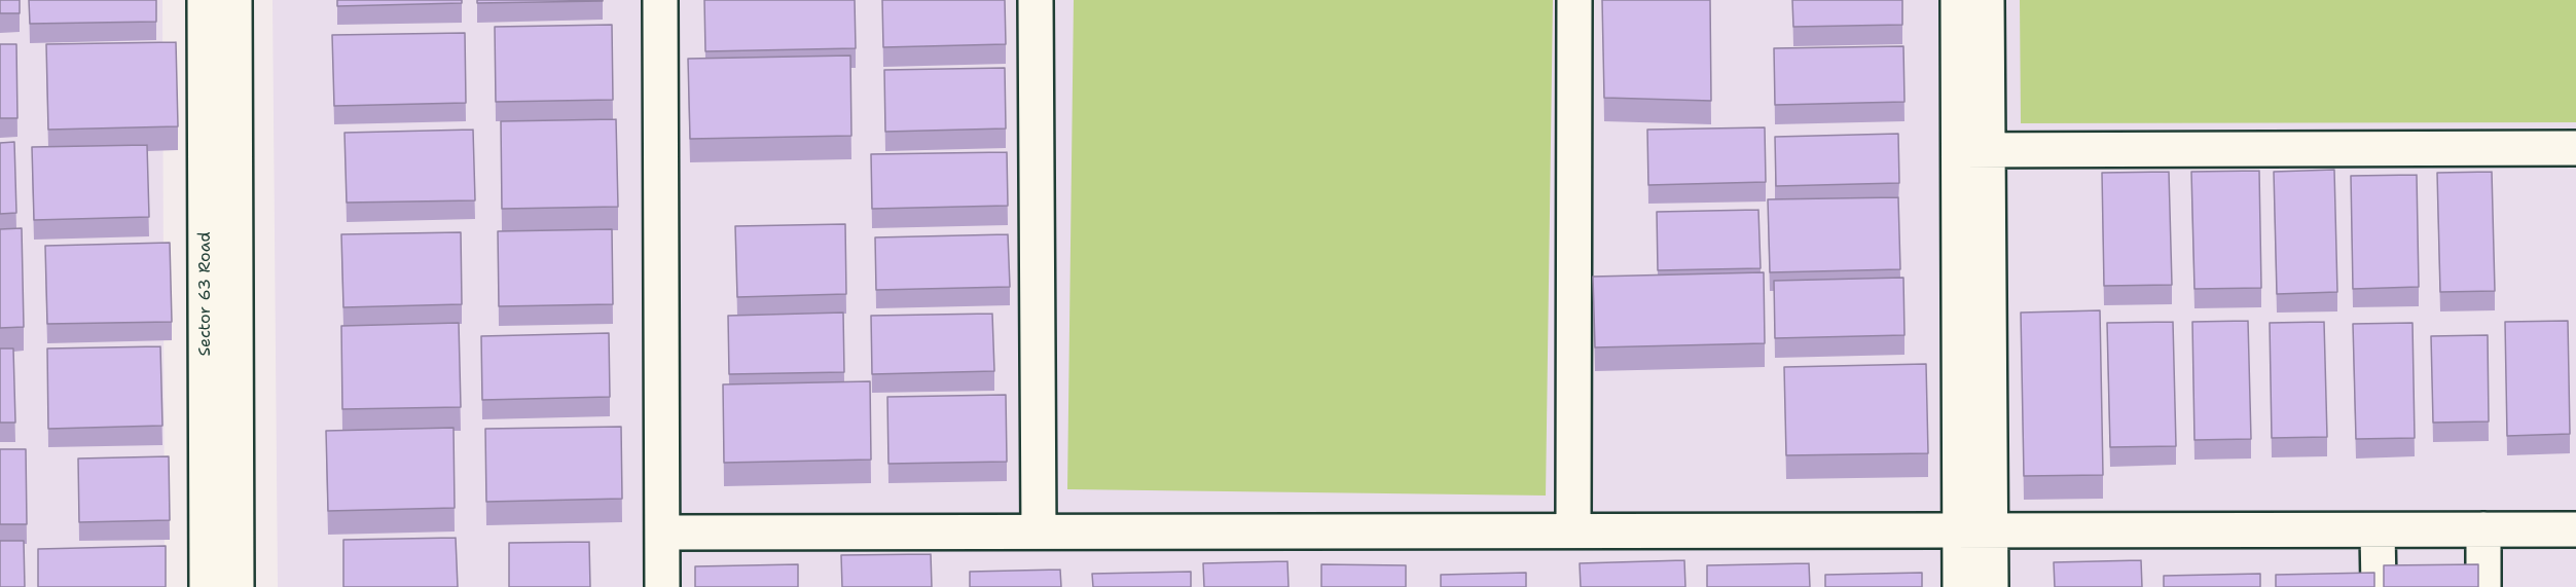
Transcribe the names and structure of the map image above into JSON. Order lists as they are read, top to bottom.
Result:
{
  "streets": {
    "street": ["Sector 63 Road"]
  }
}
